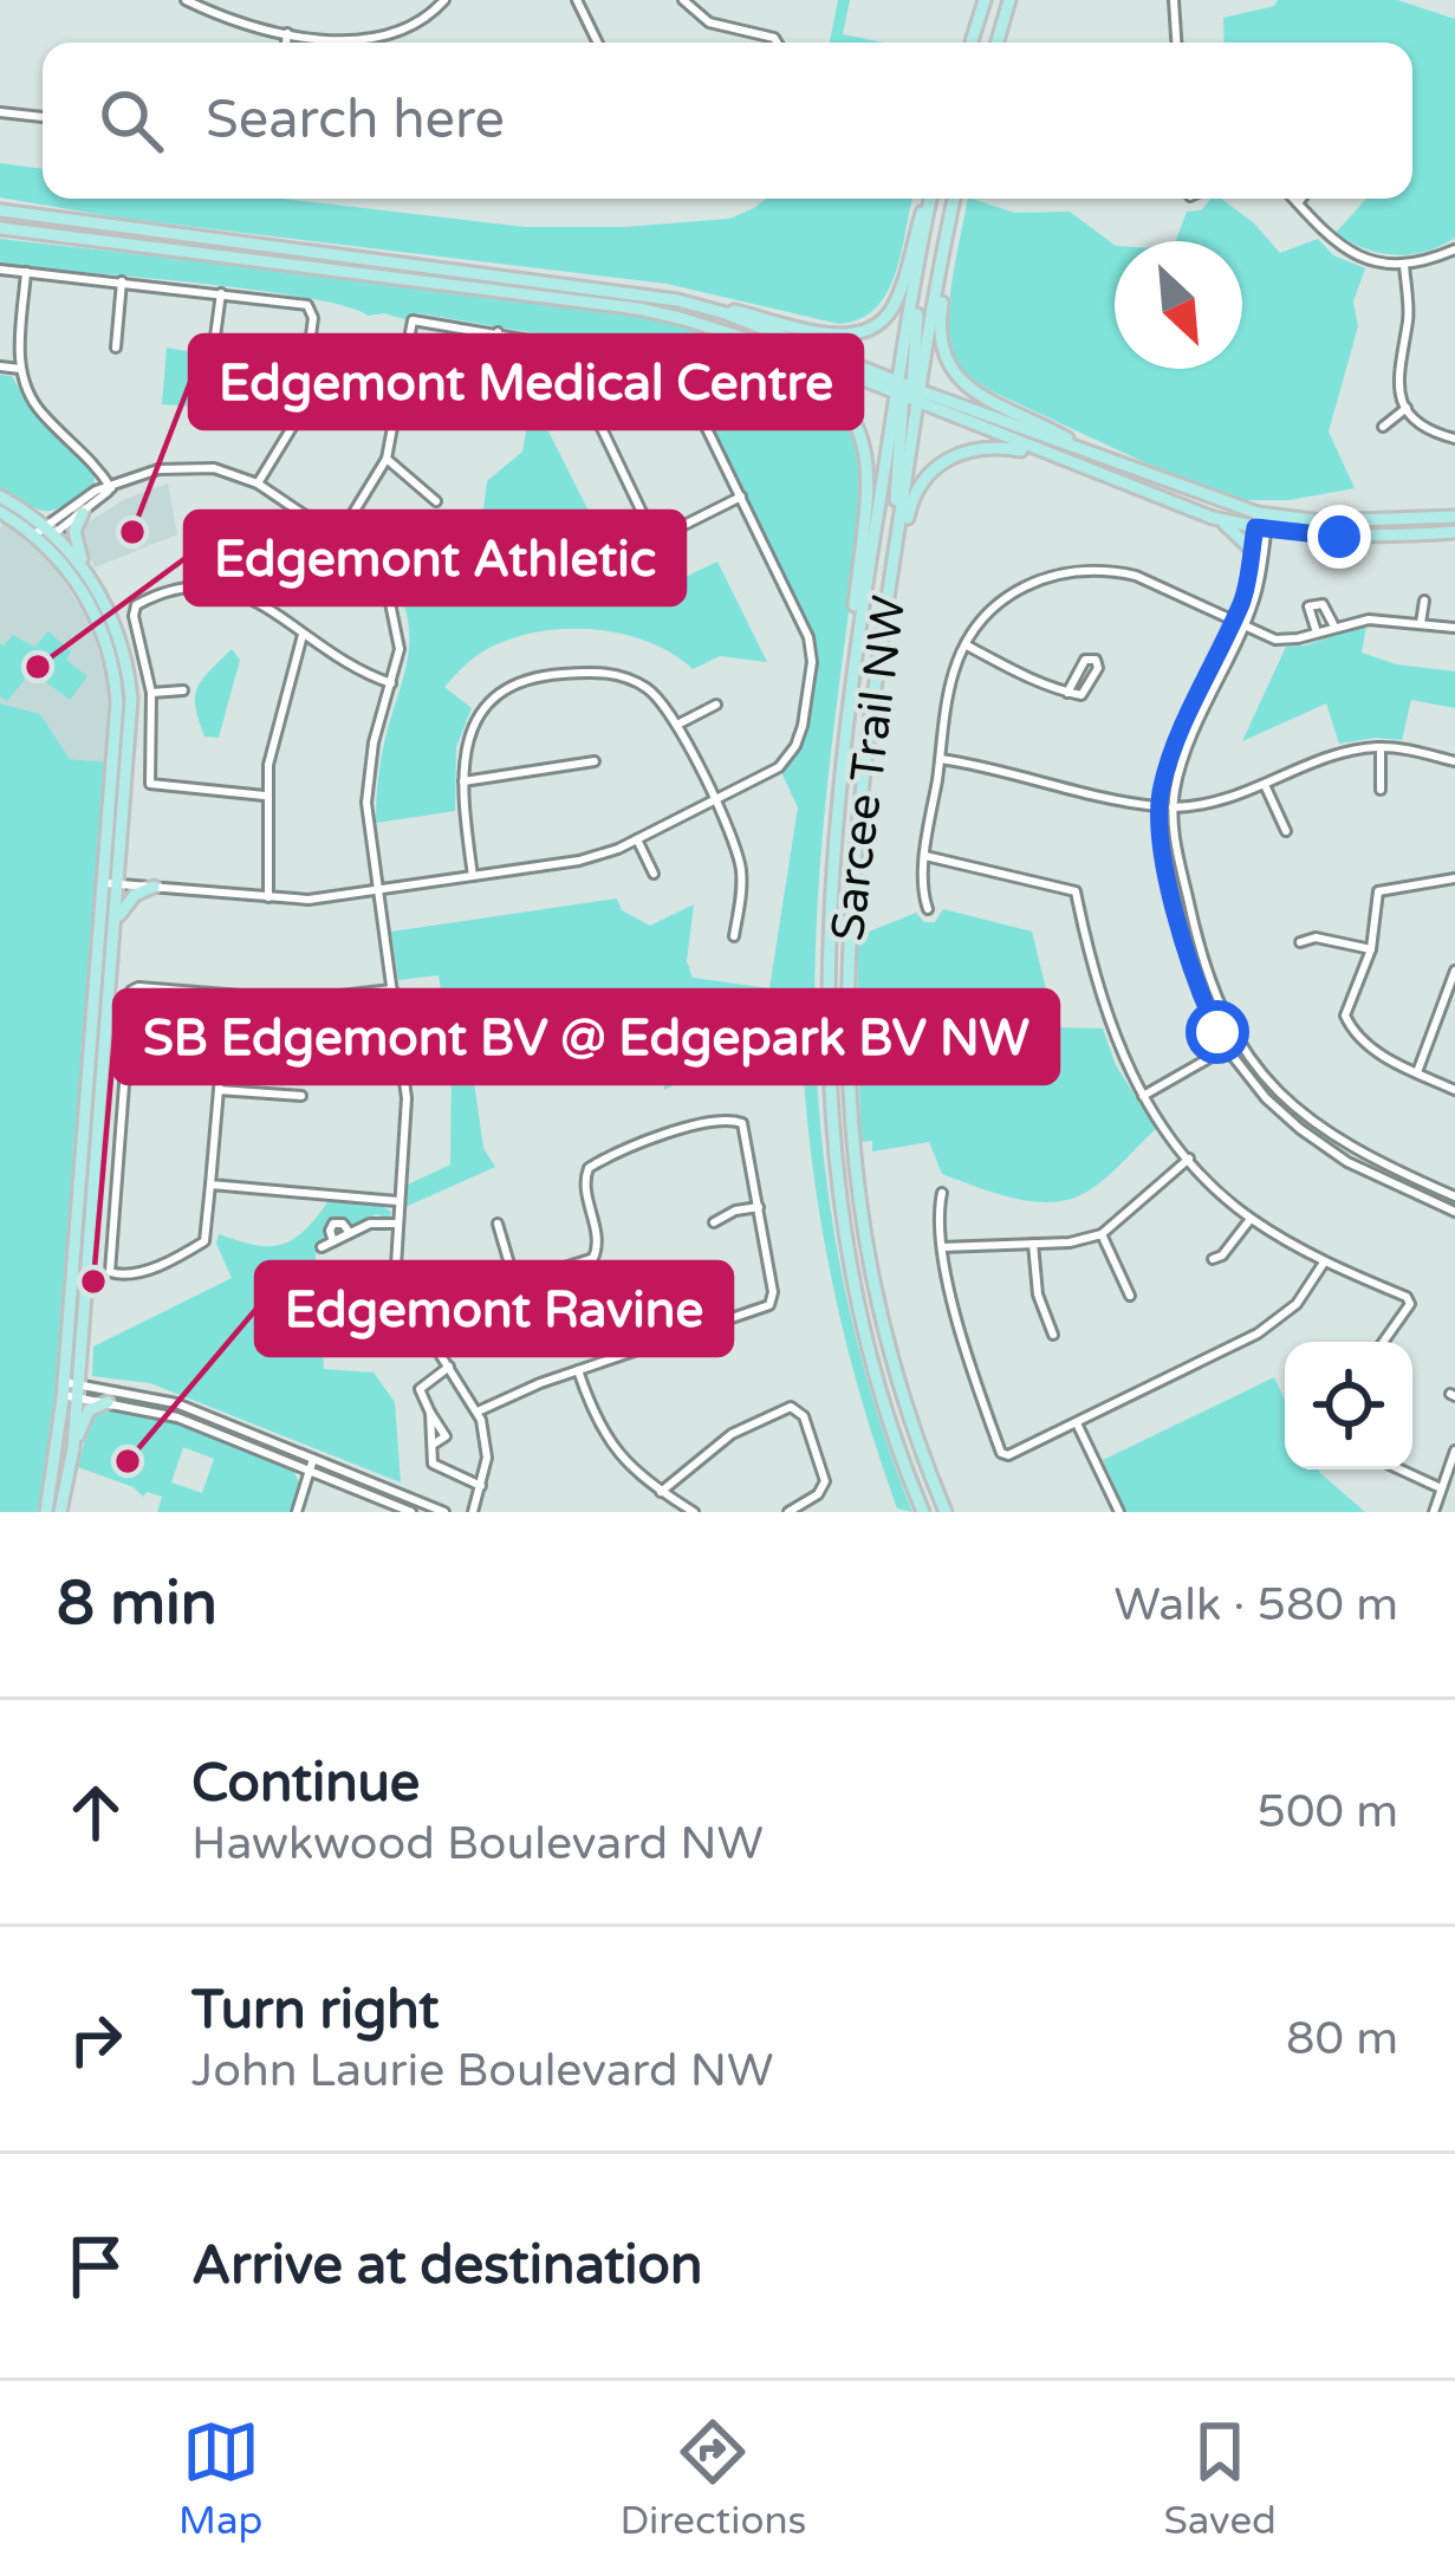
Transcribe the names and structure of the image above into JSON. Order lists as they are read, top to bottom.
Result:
{
  "streets": {
    "main road": ["Sarcee Trail NW"]
  },
  "places": [
    "Edgemont Medical Centre",
    "Edgemont Athletic",
    "SB Edgemont BV @ Edgepark BV NW",
    "Edgemont Ravine"
  ],
  "north": "bottom right",
  "page": {
    "search": "Search here",
    "heading": ["8 min", "Walk · 580 m"],
    "list": [
      ["Continue", "Hawkwood Boulevard NW", "500 m"],
      ["Turn right", "John Laurie Boulevard NW", "80 m"],
      "Arrive at destination"
    ],
    "nav": ["Map", "Directions", "Saved"]
  }
}
